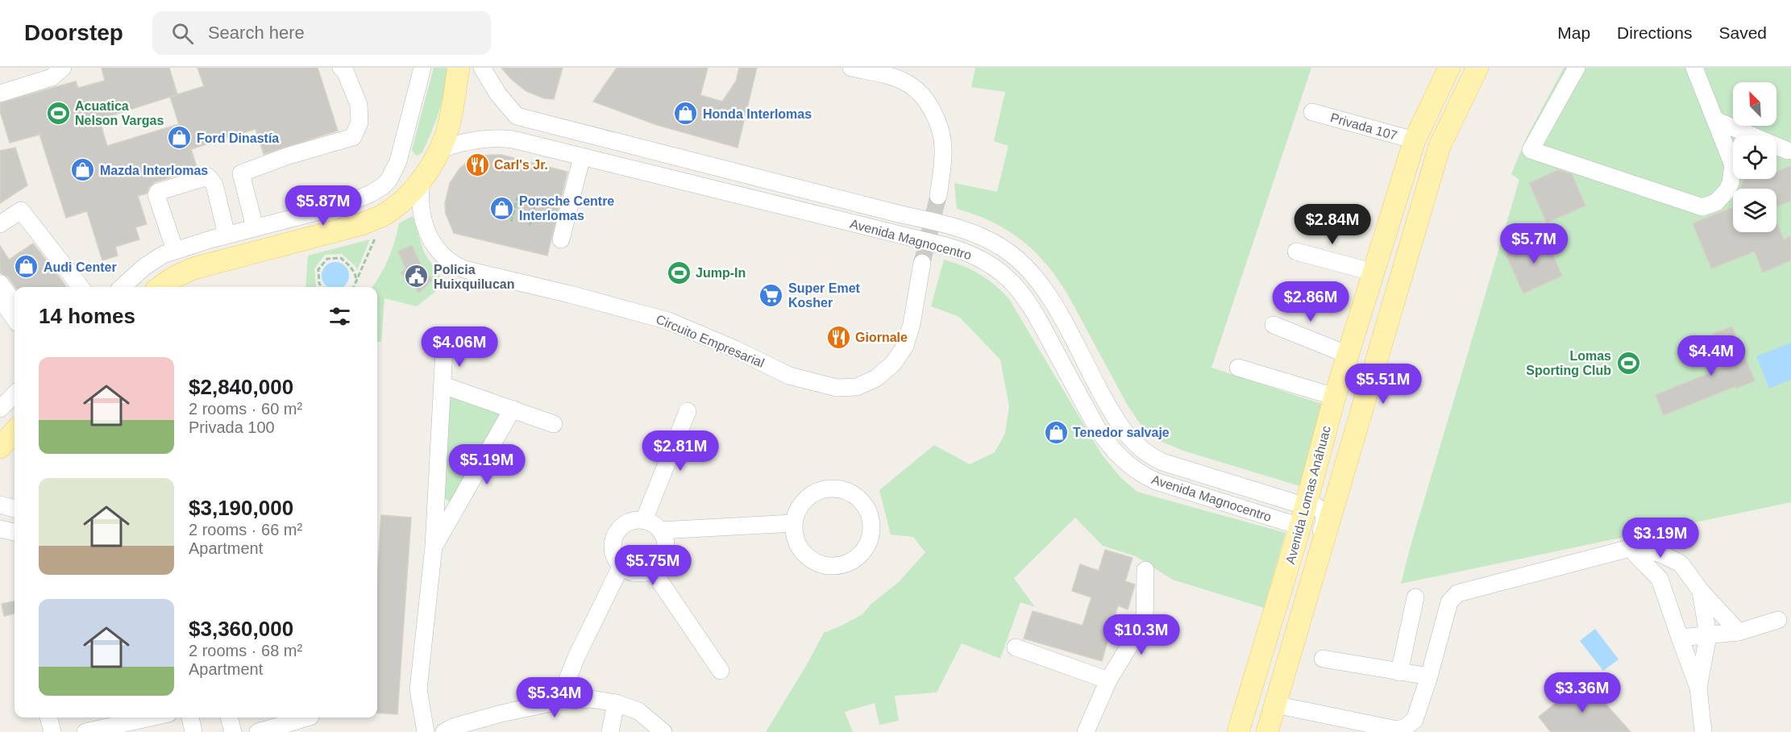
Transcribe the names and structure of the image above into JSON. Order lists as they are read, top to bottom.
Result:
{
  "streets": {
    "main road": ["Avenida Lomas Anáhuac"],
    "street": ["Privada 107", "Avenida Magnocentro", "Circuito Empresarial"]
  },
  "crossings": [
    ["Privada 107", "Avenida Lomas Anáhuac"],
    ["Avenida Magnocentro", "Avenida Lomas Anáhuac"]
  ],
  "places": {
    "sports": ["Acuatica Nelson Vargas", "Jump-In", "Lomas Sporting Club"],
    "shop": [
      "Honda Interlomas",
      "Ford Dinastía",
      "Mazda Interlomas",
      "Porsche Centre Interlomas",
      "Audi Center",
      "Tenedor salvaje"
    ],
    "restaurant": ["Carl's Jr.", "Giornale"],
    "public building": ["Policia Huixquilucan"],
    "supermarket": ["Super Emet Kosher"]
  },
  "north": "top left",
  "page": {
    "header": "Doorstep",
    "search": "Search here",
    "nav": ["Map", "Directions", "Saved"],
    "price": [
      "$5.87M",
      "$2.84M",
      "$5.7M",
      "$2.86M",
      "$4.06M",
      "$4.4M",
      "$5.51M",
      "$2.81M",
      "$5.19M",
      "$3.19M",
      "$5.75M",
      "$10.3M",
      "$3.36M",
      "$5.34M"
    ],
    "heading": "14 homes",
    "list": [
      {
        "name": "$2,840,000",
        "note": "2 rooms · 60 m² · Privada 100"
      },
      {
        "name": "$3,190,000",
        "note": "2 rooms · 66 m² · Apartment"
      },
      {
        "name": "$3,360,000",
        "note": "2 rooms · 68 m² · Apartment"
      }
    ]
  }
}
